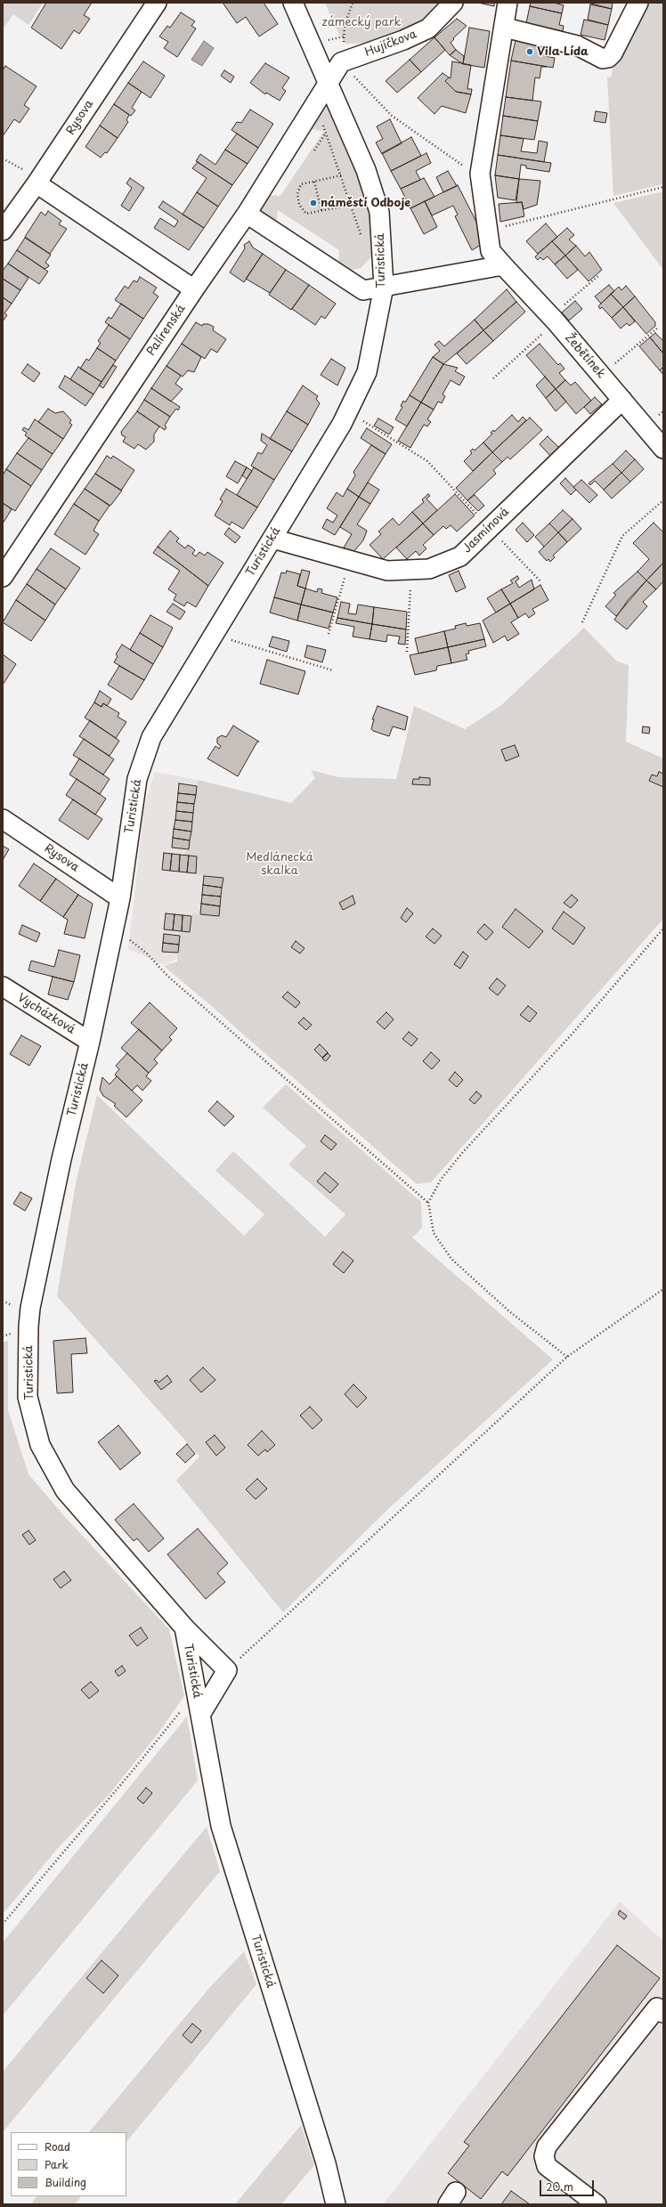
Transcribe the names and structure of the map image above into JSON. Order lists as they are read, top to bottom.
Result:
{
  "streets": {
    "street": [
      "Hujíčkova",
      "Rysova",
      "Turistická",
      "Palírenská",
      "Žebětínek",
      "Jasmínová",
      "Vycházková"
    ]
  },
  "crossings": [
    ["Rysova", "Turistická"],
    ["Turistická", "Palírenská"],
    ["Turistická", "Jasmínová"],
    ["Turistická", "Vycházková"],
    ["Žebětínek", "Jasmínová"]
  ],
  "parks": ["zámecký park", "Medlánecká skalka"],
  "places": ["Vila Lída", "náměstí Odboje"],
  "legend": ["Road", "Park", "Building"],
  "scale_bar": "20 m"
}
